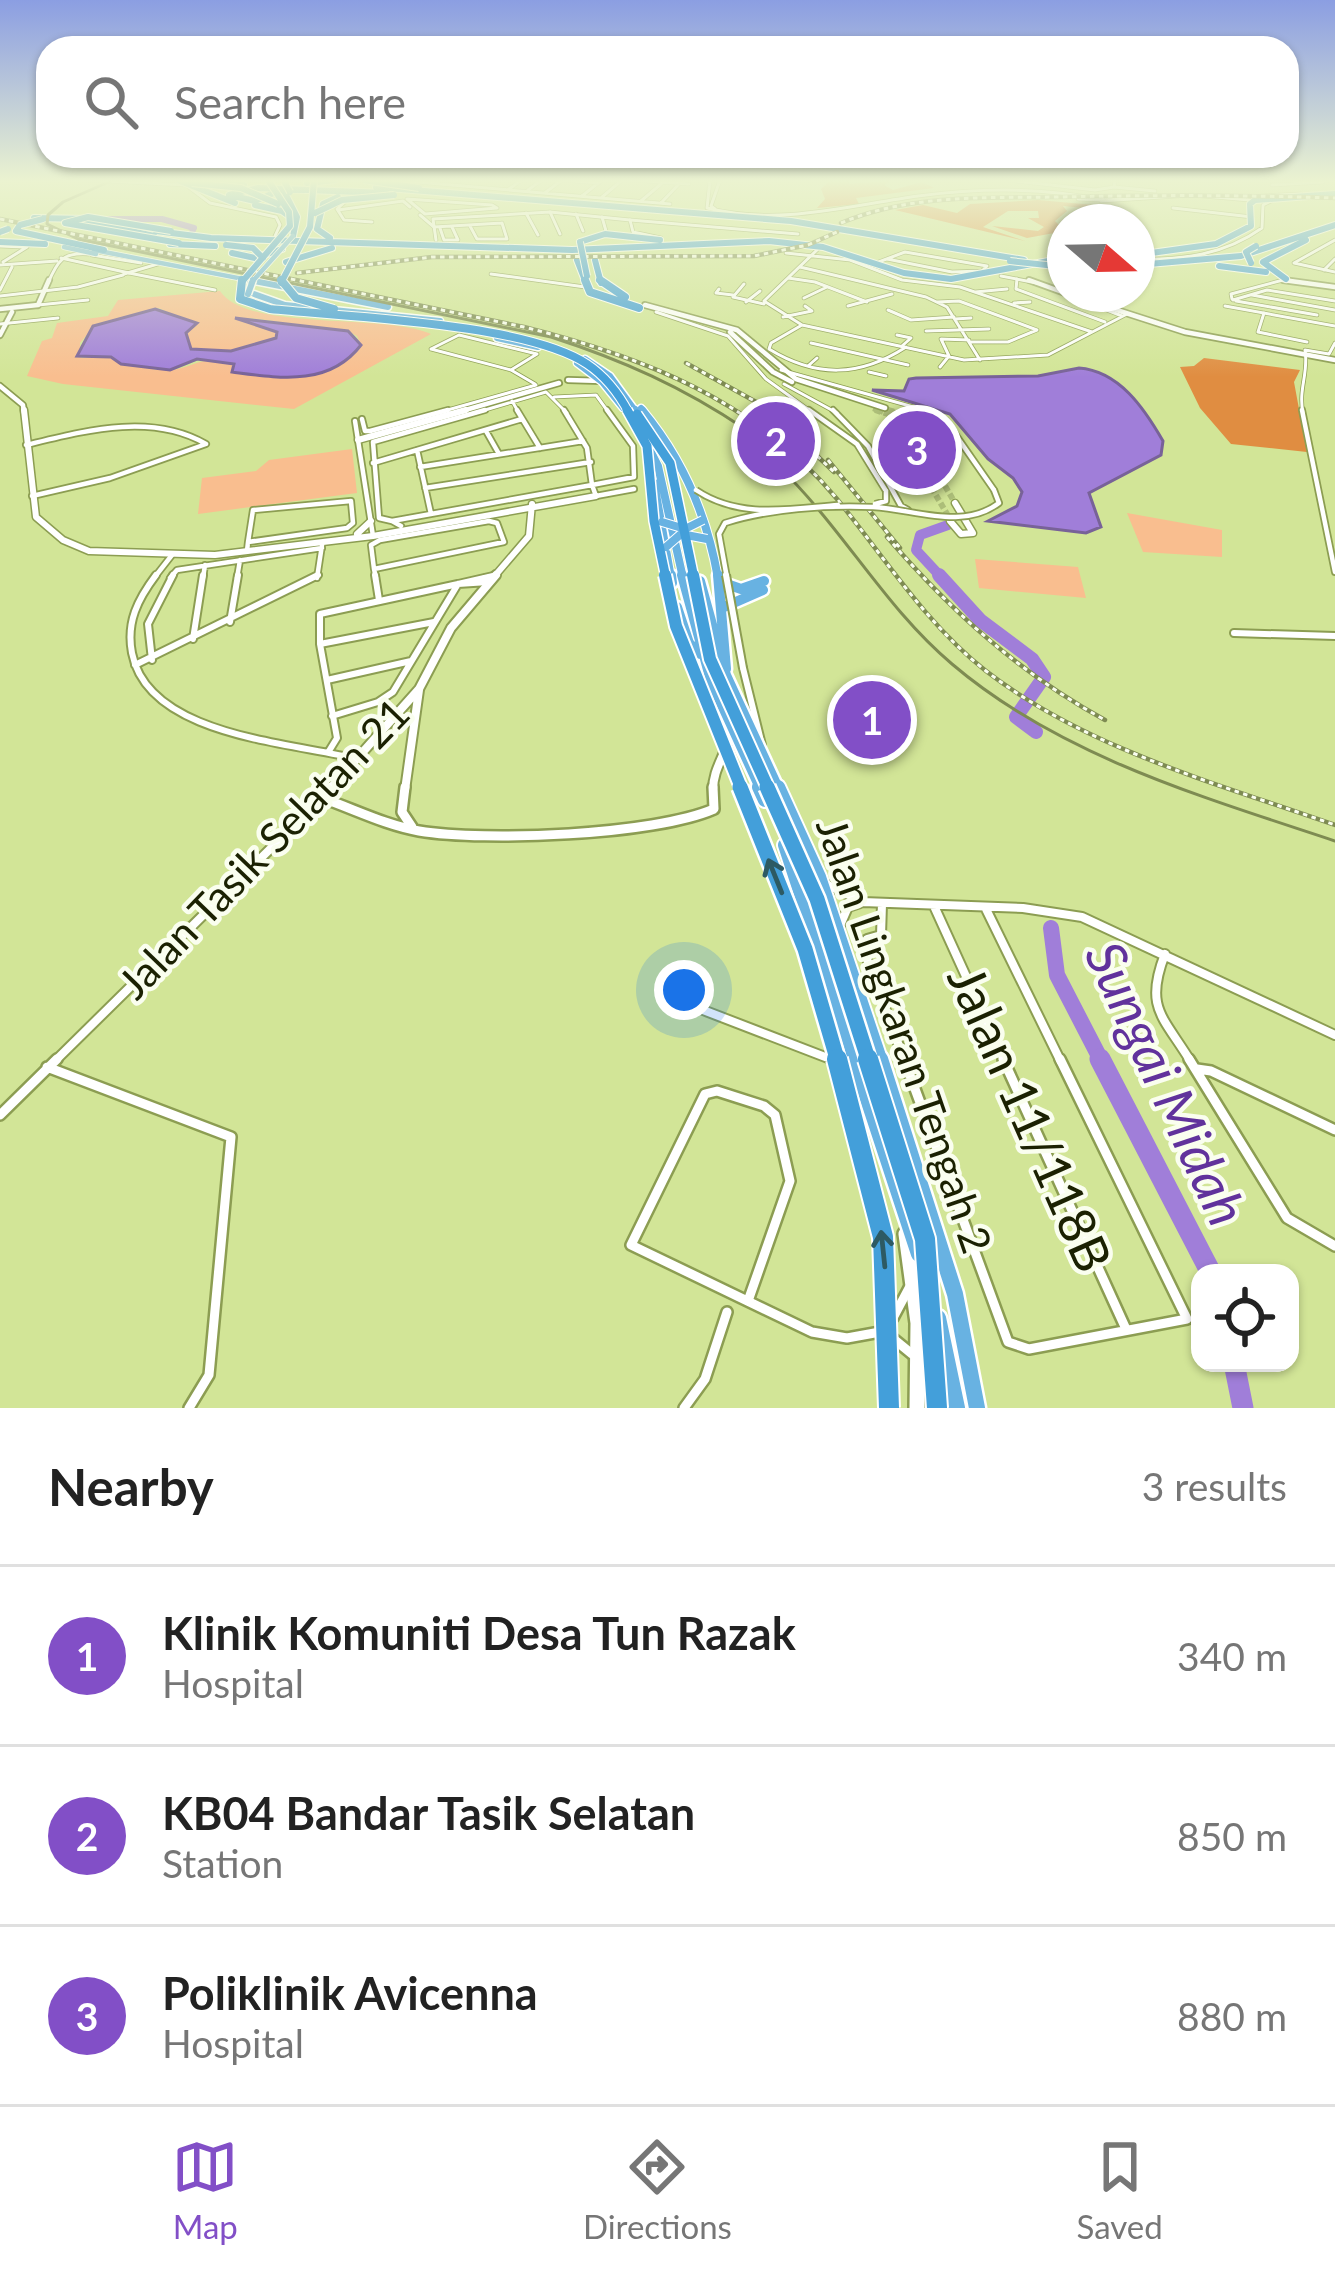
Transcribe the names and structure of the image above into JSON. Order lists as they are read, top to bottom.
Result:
{
  "streets": {
    "highway": ["Jalan Lingkaran Tengah 2"],
    "street": ["Jalan Tasik Selatan 21", "Jalan 11/118B"]
  },
  "water": ["Sungai Midah"],
  "north": "right",
  "page": {
    "search": "Search here",
    "pins": ["2", "3", "1"],
    "heading": ["Nearby", "3 results"],
    "list": [
      {
        "mark": "1",
        "name": "Klinik Komuniti Desa Tun Razak",
        "note": "Hospital",
        "value": "340 m"
      },
      {
        "mark": "2",
        "name": "KB04 Bandar Tasik Selatan",
        "note": "Station",
        "value": "850 m"
      },
      {
        "mark": "3",
        "name": "Poliklinik Avicenna",
        "note": "Hospital",
        "value": "880 m"
      }
    ],
    "nav": ["Map", "Directions", "Saved"]
  }
}
